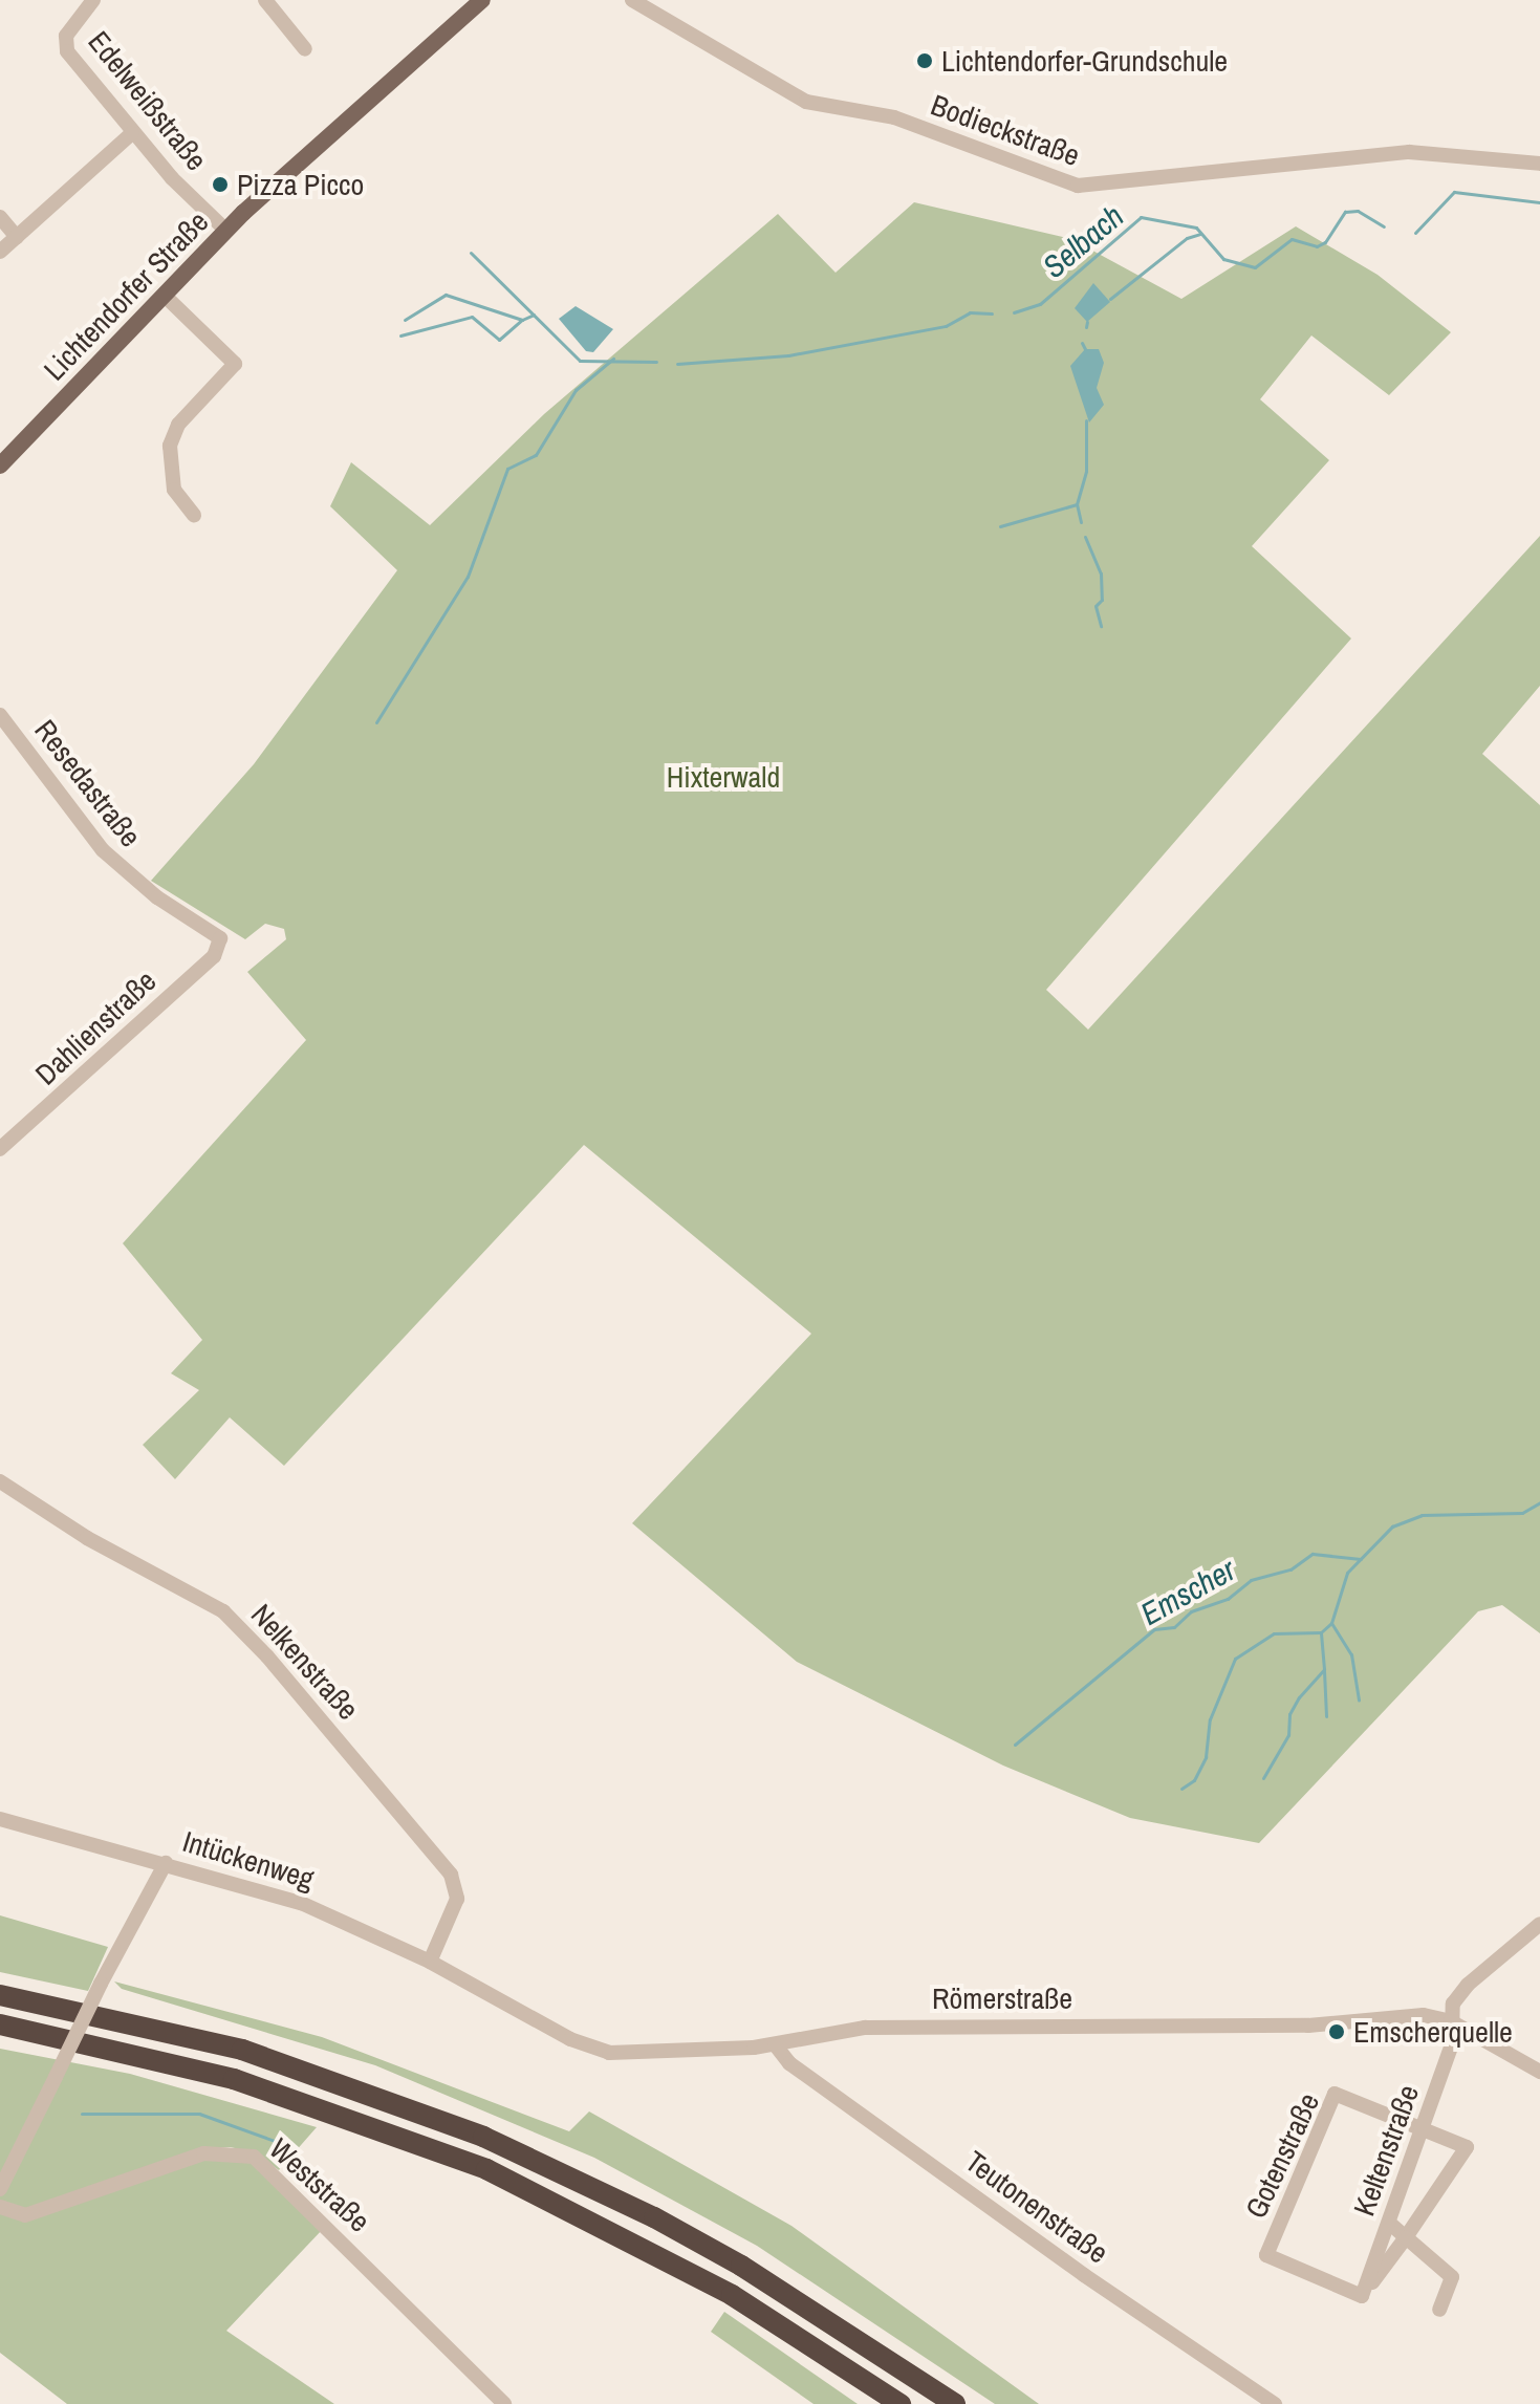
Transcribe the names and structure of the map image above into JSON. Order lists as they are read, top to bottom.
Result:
{
  "streets": {
    "main road": ["Lichtendorfer Straße"],
    "street": [
      "Edelweißstraße",
      "Bodieckstraße",
      "Resedastraße",
      "Dahlienstraße",
      "Nelkenstraße",
      "Intückenweg",
      "Römerstraße",
      "Keltenstraße",
      "Gotenstraße",
      "Weststraße",
      "Teutonenstraße"
    ]
  },
  "crossings": [
    ["Edelweißstraße", "Lichtendorfer Straße"],
    ["Resedastraße", "Dahlienstraße"],
    ["Nelkenstraße", "Intückenweg"],
    ["Intückenweg", "Römerstraße"],
    ["Römerstraße", "Keltenstraße"],
    ["Römerstraße", "Teutonenstraße"],
    ["Keltenstraße", "Gotenstraße"]
  ],
  "water": ["Selbach", "Emscher"],
  "parks": ["Hixterwald"],
  "places": ["Lichtendorfer-Grundschule", "Pizza Picco", "Emscherquelle"]
}
